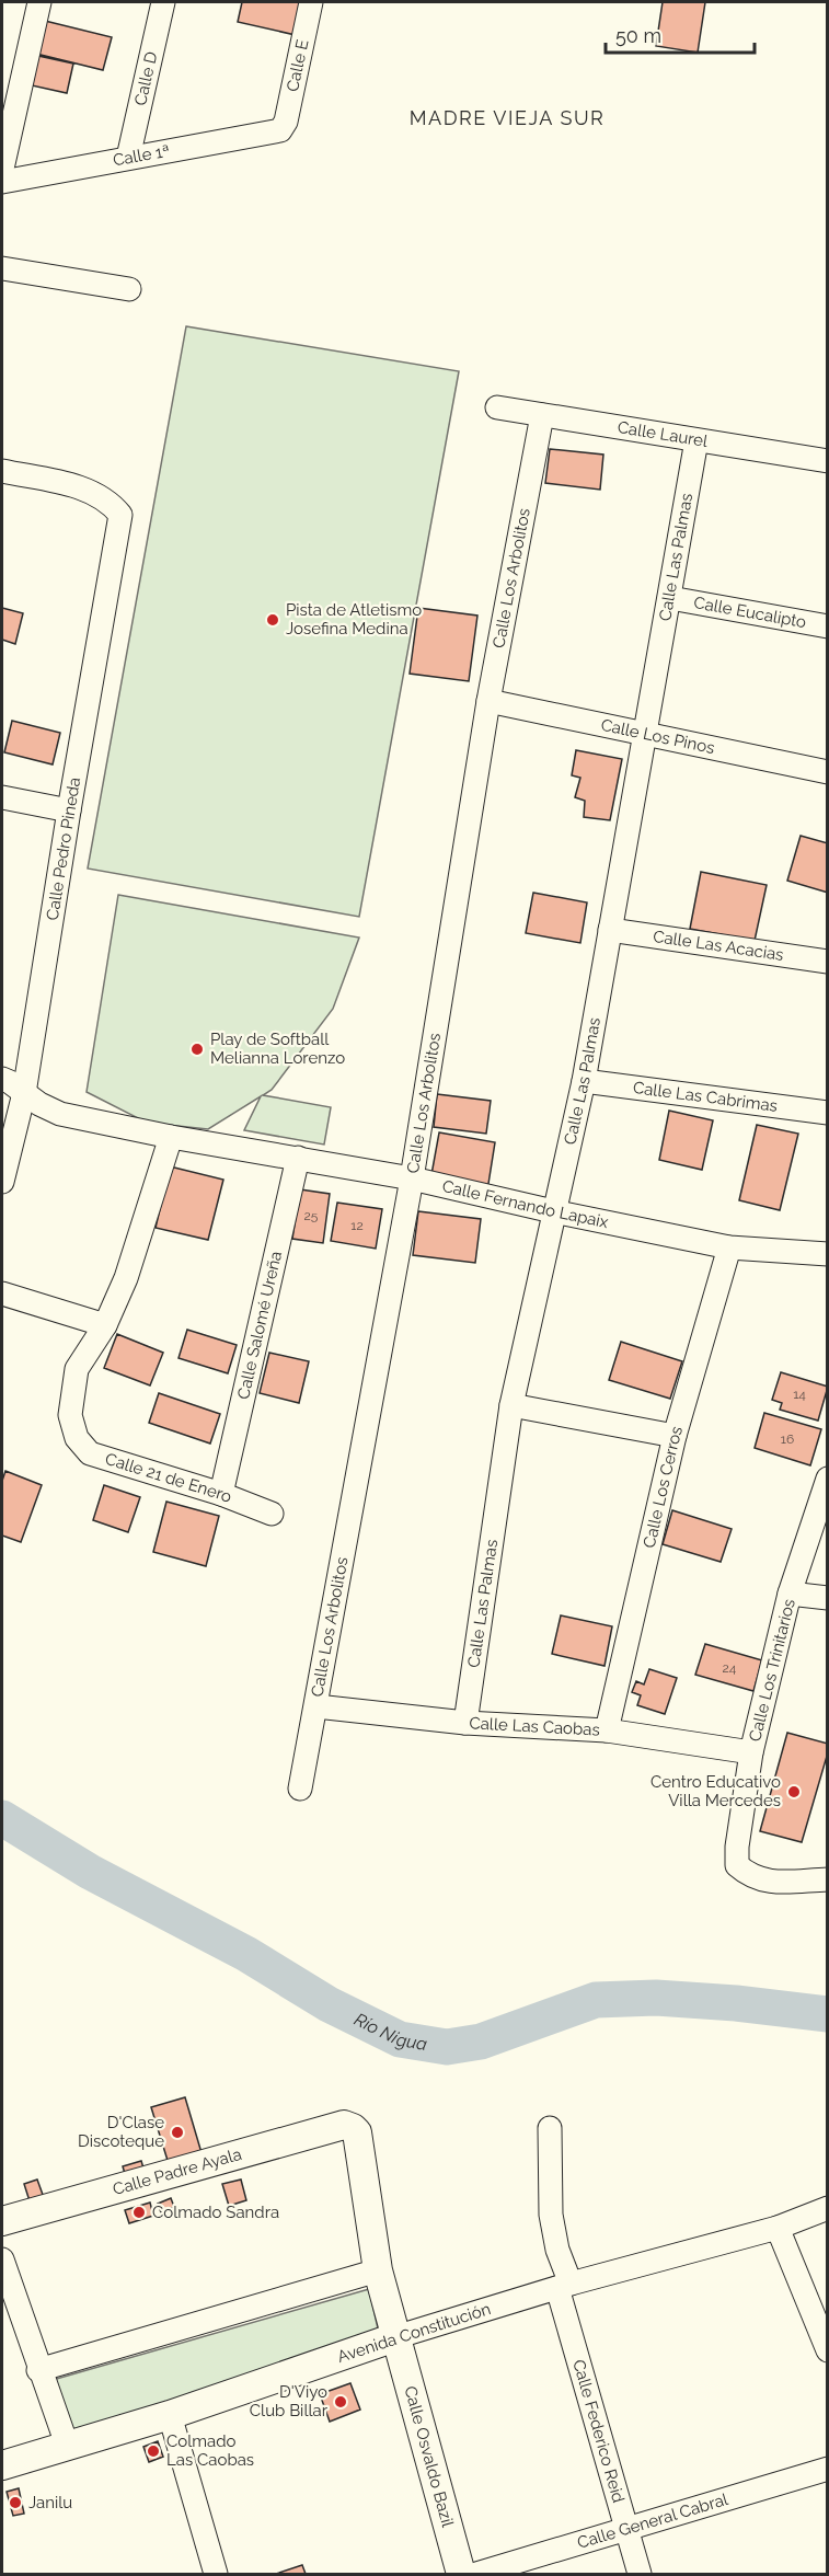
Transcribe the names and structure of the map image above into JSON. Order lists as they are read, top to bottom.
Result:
{
  "streets": {
    "main road": ["Calle Padre Ayala", "Avenida Constitución", "Calle Osvaldo Bazil"],
    "street": [
      "Calle E",
      "Calle D",
      "Calle 1ª",
      "Calle Laurel",
      "Calle Las Palmas",
      "Calle Los Arbolitos",
      "Calle Eucalipto",
      "Calle Los Pinos",
      "Calle Pedro Pineda",
      "Calle Las Acacias",
      "Calle Las Cabrimas",
      "Calle Fernando Lapaix",
      "Calle Salomé Ureña",
      "Calle 21 de Enero",
      "Calle Los Cerros",
      "Calle Los Trinitarios",
      "Calle Las Caobas",
      "Calle Federico Reid",
      "Calle General Cabral"
    ]
  },
  "crossings": [
    ["Calle E", "Calle 1ª"],
    ["Calle D", "Calle 1ª"],
    ["Calle Laurel", "Calle Las Palmas"],
    ["Calle Laurel", "Calle Los Arbolitos"],
    ["Calle Las Palmas", "Calle Eucalipto"],
    ["Calle Las Palmas", "Calle Los Pinos"],
    ["Calle Las Palmas", "Calle Las Acacias"],
    ["Calle Las Palmas", "Calle Las Cabrimas"],
    ["Calle Las Palmas", "Calle Fernando Lapaix"],
    ["Calle Las Palmas", "Calle Las Caobas"],
    ["Calle Los Arbolitos", "Calle Los Pinos"],
    ["Calle Los Arbolitos", "Calle Fernando Lapaix"],
    ["Calle Los Arbolitos", "Calle Las Caobas"],
    ["Calle Pedro Pineda", "Calle Fernando Lapaix"],
    ["Calle Fernando Lapaix", "Calle Salomé Ureña"],
    ["Calle Fernando Lapaix", "Calle 21 de Enero"],
    ["Calle Fernando Lapaix", "Calle Los Cerros"],
    ["Calle Salomé Ureña", "Calle 21 de Enero"],
    ["Calle Los Cerros", "Calle Las Caobas"],
    ["Calle Los Trinitarios", "Calle Las Caobas"],
    ["Calle Padre Ayala", "Calle Osvaldo Bazil"],
    ["Avenida Constitución", "Calle Federico Reid"],
    ["Avenida Constitución", "Calle Osvaldo Bazil"],
    ["Calle Federico Reid", "Calle General Cabral"]
  ],
  "districts": ["MADRE VIEJA SUR"],
  "water": ["Río Nigua"],
  "places": [
    "Pista de Atletismo Josefina Medina",
    "Play de Softball Melianna Lorenzo",
    "Centro Educativo Villa Mercedes",
    "D'Clase Discoteque",
    "Colmado Sandra",
    "D'Viyo Club Billar",
    "Colmado Las Caobas",
    "Janilu"
  ],
  "house_numbers": [
    "25",
    "12",
    "14",
    "16",
    "24"
  ],
  "scale_bar": "50 m"
}
